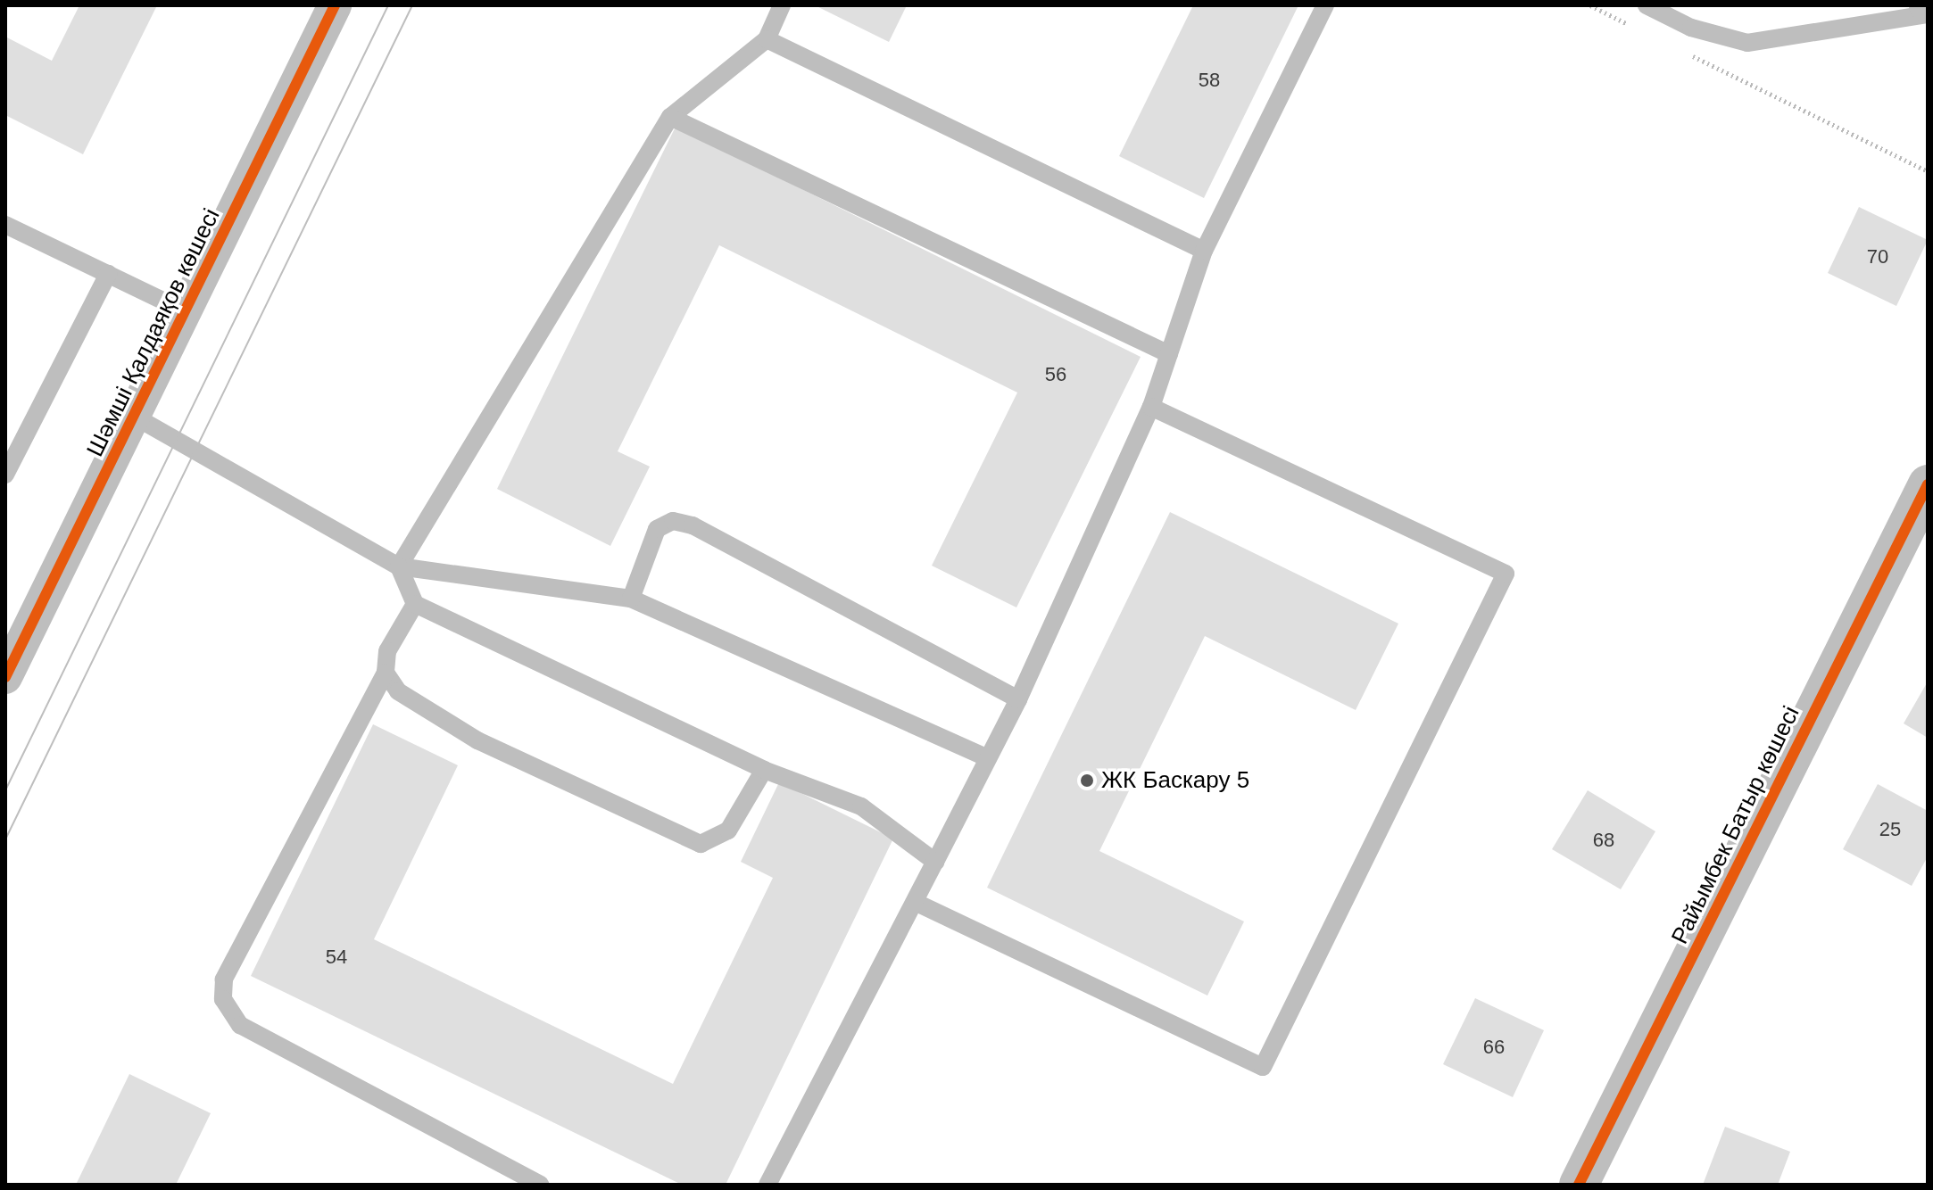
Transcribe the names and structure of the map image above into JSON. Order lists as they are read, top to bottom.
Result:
{
  "streets": {
    "street": ["Шәмші Қалдаяқов көшесі", "Райымбек Батыр көшесі"]
  },
  "places": ["ЖК Баскару 5"],
  "house_numbers": [
    "58",
    "70",
    "56",
    "25",
    "68",
    "54",
    "66"
  ]
}
